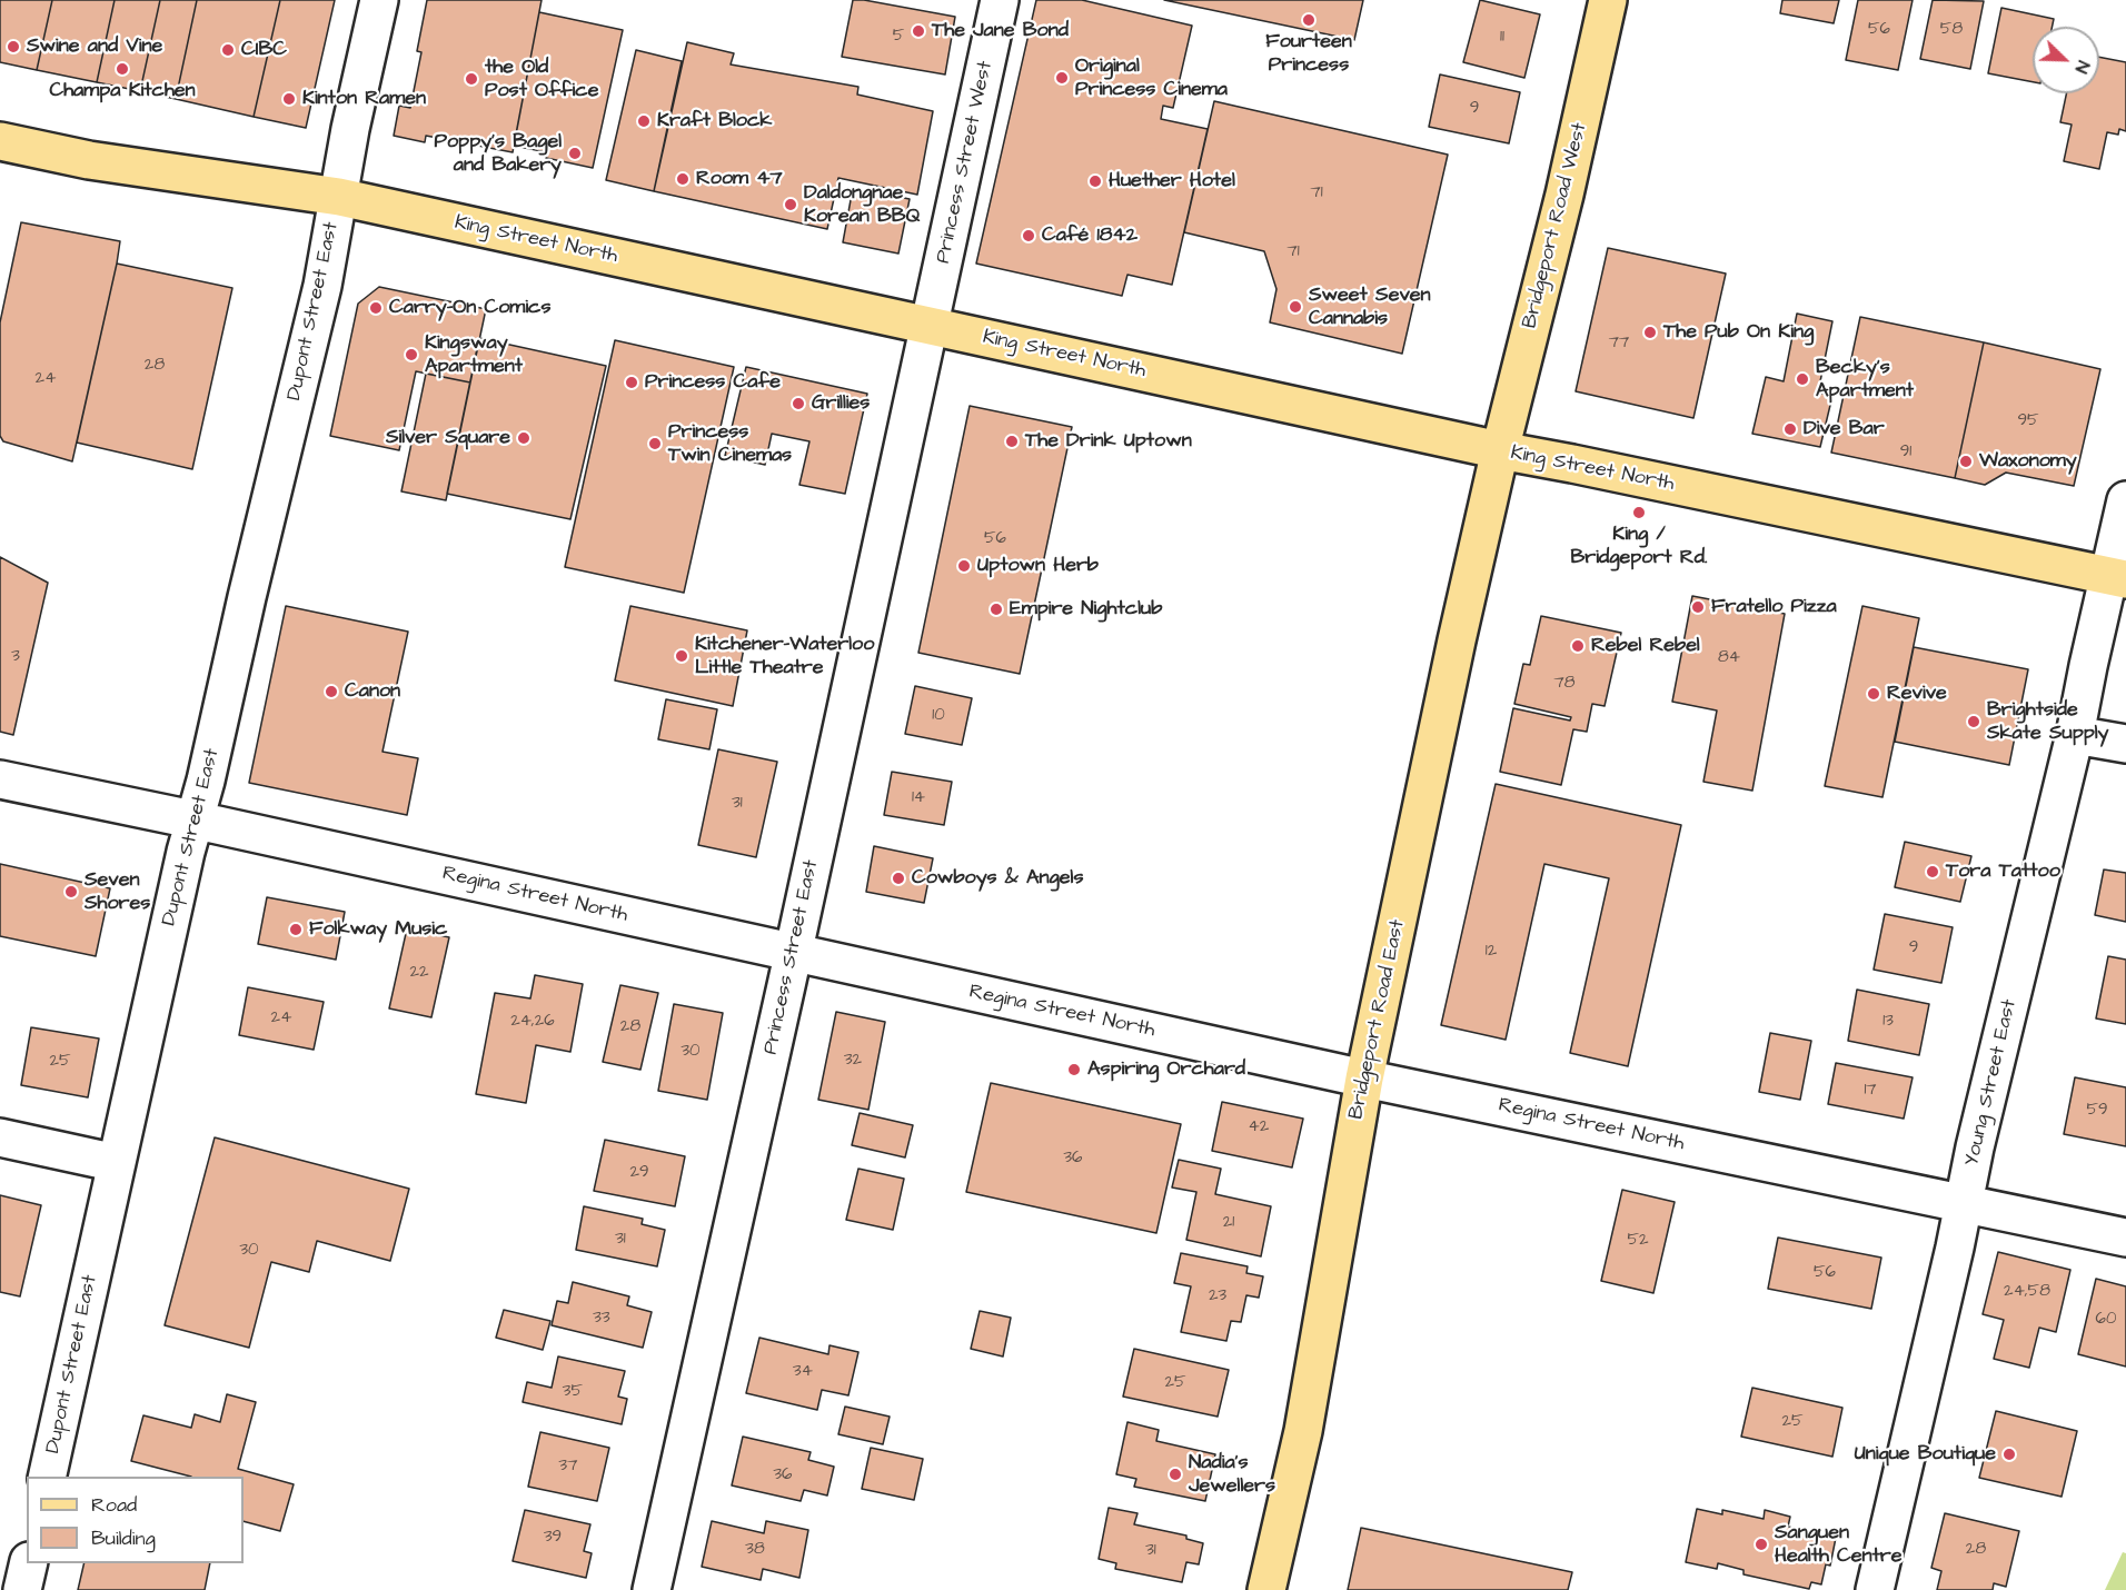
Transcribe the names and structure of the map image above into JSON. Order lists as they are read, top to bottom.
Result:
{
  "streets": {
    "main road": ["Bridgeport Road West", "King Street North", "Bridgeport Road East"],
    "street": [
      "Princess Street West",
      "Dupont Street East",
      "Regina Street North",
      "Princess Street East",
      "Young Street East"
    ]
  },
  "crossings": [
    ["Princess Street West", "King Street North"],
    ["Princess Street West", "Princess Street East"],
    ["Bridgeport Road West", "King Street North"],
    ["Bridgeport Road West", "Bridgeport Road East"],
    ["King Street North", "Dupont Street East"],
    ["King Street North", "Princess Street East"],
    ["King Street North", "Bridgeport Road East"],
    ["King Street North", "Young Street East"],
    ["Dupont Street East", "Regina Street North"],
    ["Regina Street North", "Princess Street East"],
    ["Regina Street North", "Bridgeport Road East"],
    ["Regina Street North", "Young Street East"]
  ],
  "places": [
    "Fourteen Princess",
    "The Jane Bond",
    "Swine and Vine",
    "CIBC",
    "Champa Kitchen",
    "Original Princess Cinema",
    "the Old Post Office",
    "Kinton Ramen",
    "Kraft Block",
    "Poppy's Bagel and Bakery",
    "Room 47",
    "Huether Hotel",
    "Daldongnae Korean BBQ",
    "Café 1842",
    "Sweet Seven Cannabis",
    "Carry-On Comics",
    "The Pub On King",
    "Kingsway Apartment",
    "Becky's Apartment",
    "Princess Cafe",
    "Grillies",
    "Dive Bar",
    "Silver Square",
    "The Drink Uptown",
    "Princess Twin Cinemas",
    "Waxonomy",
    "King / Bridgeport Rd.",
    "Uptown Herb",
    "Fratello Pizza",
    "Empire Nightclub",
    "Rebel Rebel",
    "Kitchener-Waterloo Little Theatre",
    "Canon",
    "Revive",
    "Brightside Skate Supply",
    "Tora Tattoo",
    "Cowboys & Angels",
    "Seven Shores",
    "Folkway Music",
    "Aspiring Orchard",
    "Unique Boutique",
    "Nadia's Jewellers",
    "Sanguen Health Centre"
  ],
  "house_numbers": [
    "56",
    "58",
    "5",
    "11",
    "9",
    "71",
    "71",
    "77",
    "28",
    "24",
    "95",
    "91",
    "56",
    "3",
    "84",
    "78",
    "10",
    "14",
    "31",
    "9",
    "12",
    "22",
    "24",
    "24,26",
    "13",
    "28",
    "30",
    "32",
    "25",
    "17",
    "59",
    "42",
    "36",
    "29",
    "21",
    "31",
    "52",
    "30",
    "56",
    "24,58",
    "23",
    "33",
    "60",
    "34",
    "25",
    "35",
    "25",
    "37",
    "36",
    "39",
    "38",
    "28",
    "31"
  ],
  "legend": ["Road", "Building"],
  "north": "bottom right"
}
